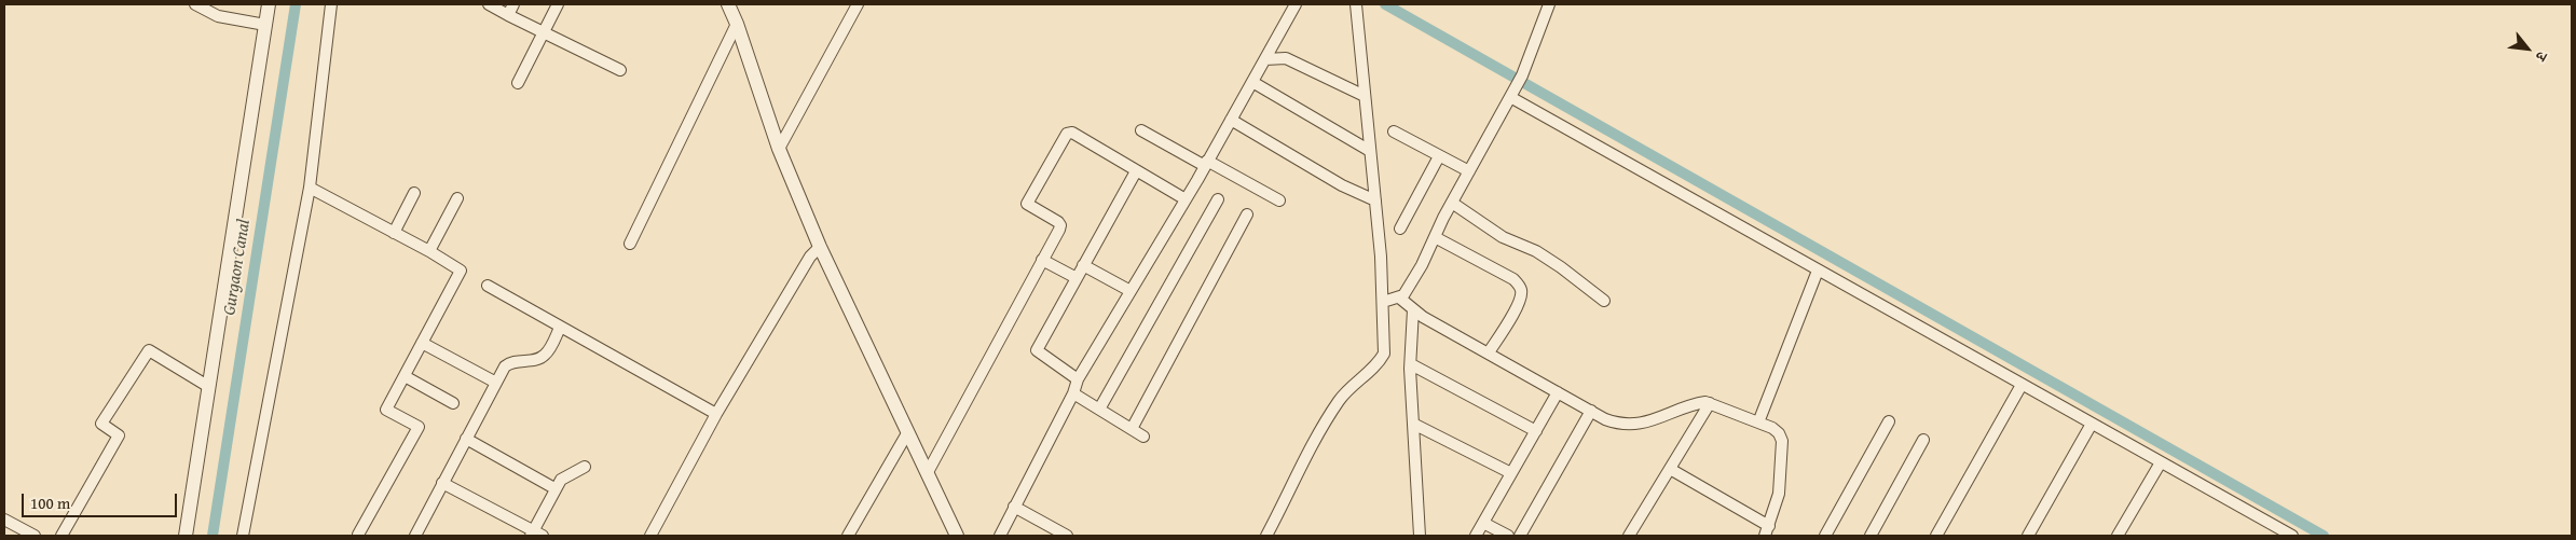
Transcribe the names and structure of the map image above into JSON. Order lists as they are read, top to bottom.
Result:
{
  "water": ["Gurgaon Canal"],
  "scale_bar": "100 m",
  "north": "bottom right"
}
